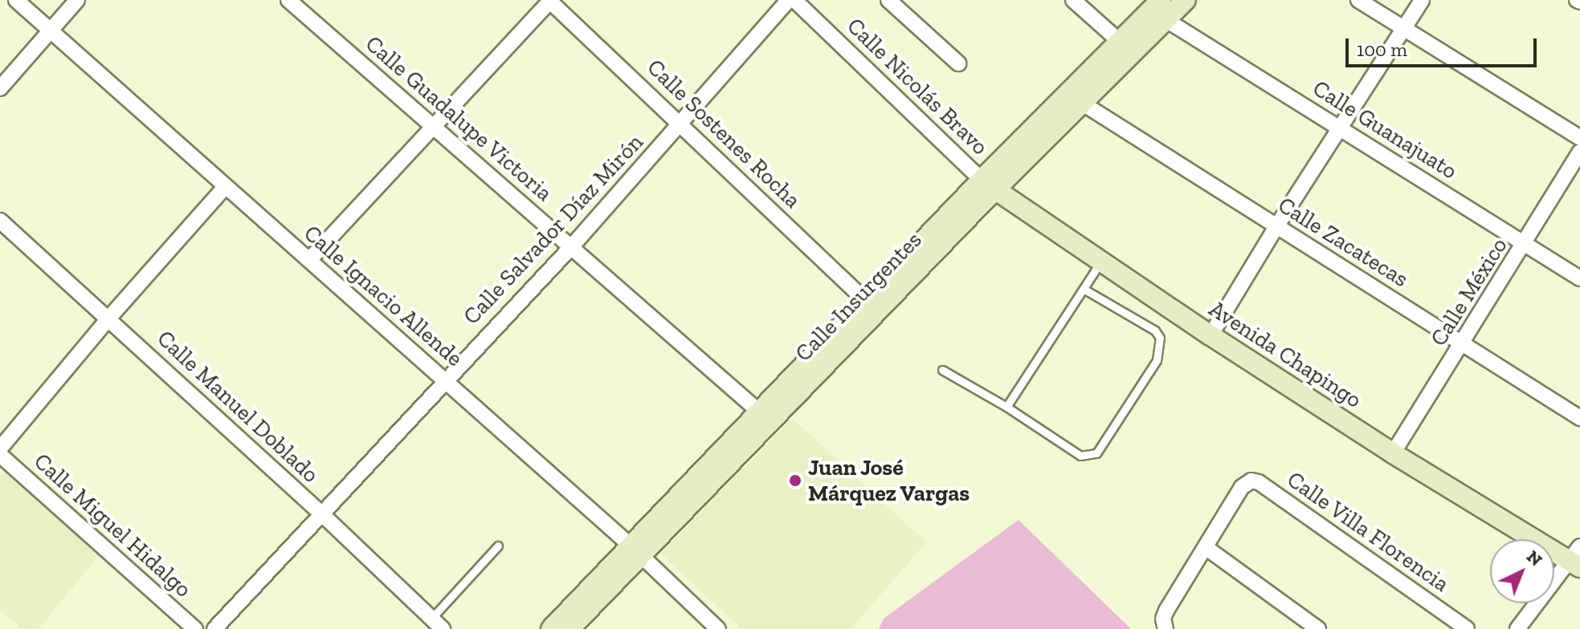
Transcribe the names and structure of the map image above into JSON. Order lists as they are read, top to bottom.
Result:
{
  "streets": {
    "main road": ["Calle Insurgentes", "Avenida Chapingo"],
    "street": [
      "Calle Nicolás Bravo",
      "Calle Guadalupe Victoria",
      "Calle Guanajuato",
      "Calle Sostenes Rocha",
      "Calle Salvador Díaz Mirón",
      "Calle Zacatecas",
      "Calle México",
      "Calle Ignacio Allende",
      "Calle Manuel Doblado",
      "Calle Miguel Hidalgo",
      "Calle Villa Florencia"
    ]
  },
  "crossings": [
    ["Calle Nicolás Bravo", "Calle Insurgentes"],
    ["Calle Nicolás Bravo", "Avenida Chapingo"],
    ["Calle Guadalupe Victoria", "Calle Salvador Díaz Mirón"],
    ["Calle Guadalupe Victoria", "Calle Insurgentes"],
    ["Calle Guanajuato", "Calle México"],
    ["Calle Guanajuato", "Calle Insurgentes"],
    ["Calle Sostenes Rocha", "Calle Salvador Díaz Mirón"],
    ["Calle Sostenes Rocha", "Calle Insurgentes"],
    ["Calle Salvador Díaz Mirón", "Calle Ignacio Allende"],
    ["Calle Salvador Díaz Mirón", "Calle Manuel Doblado"],
    ["Calle Zacatecas", "Calle México"],
    ["Calle Zacatecas", "Calle Insurgentes"],
    ["Calle México", "Avenida Chapingo"],
    ["Calle Ignacio Allende", "Calle Insurgentes"],
    ["Calle Insurgentes", "Avenida Chapingo"]
  ],
  "places": ["Juan José Márquez Vargas"],
  "scale_bar": "100 m",
  "north": "top right"
}
